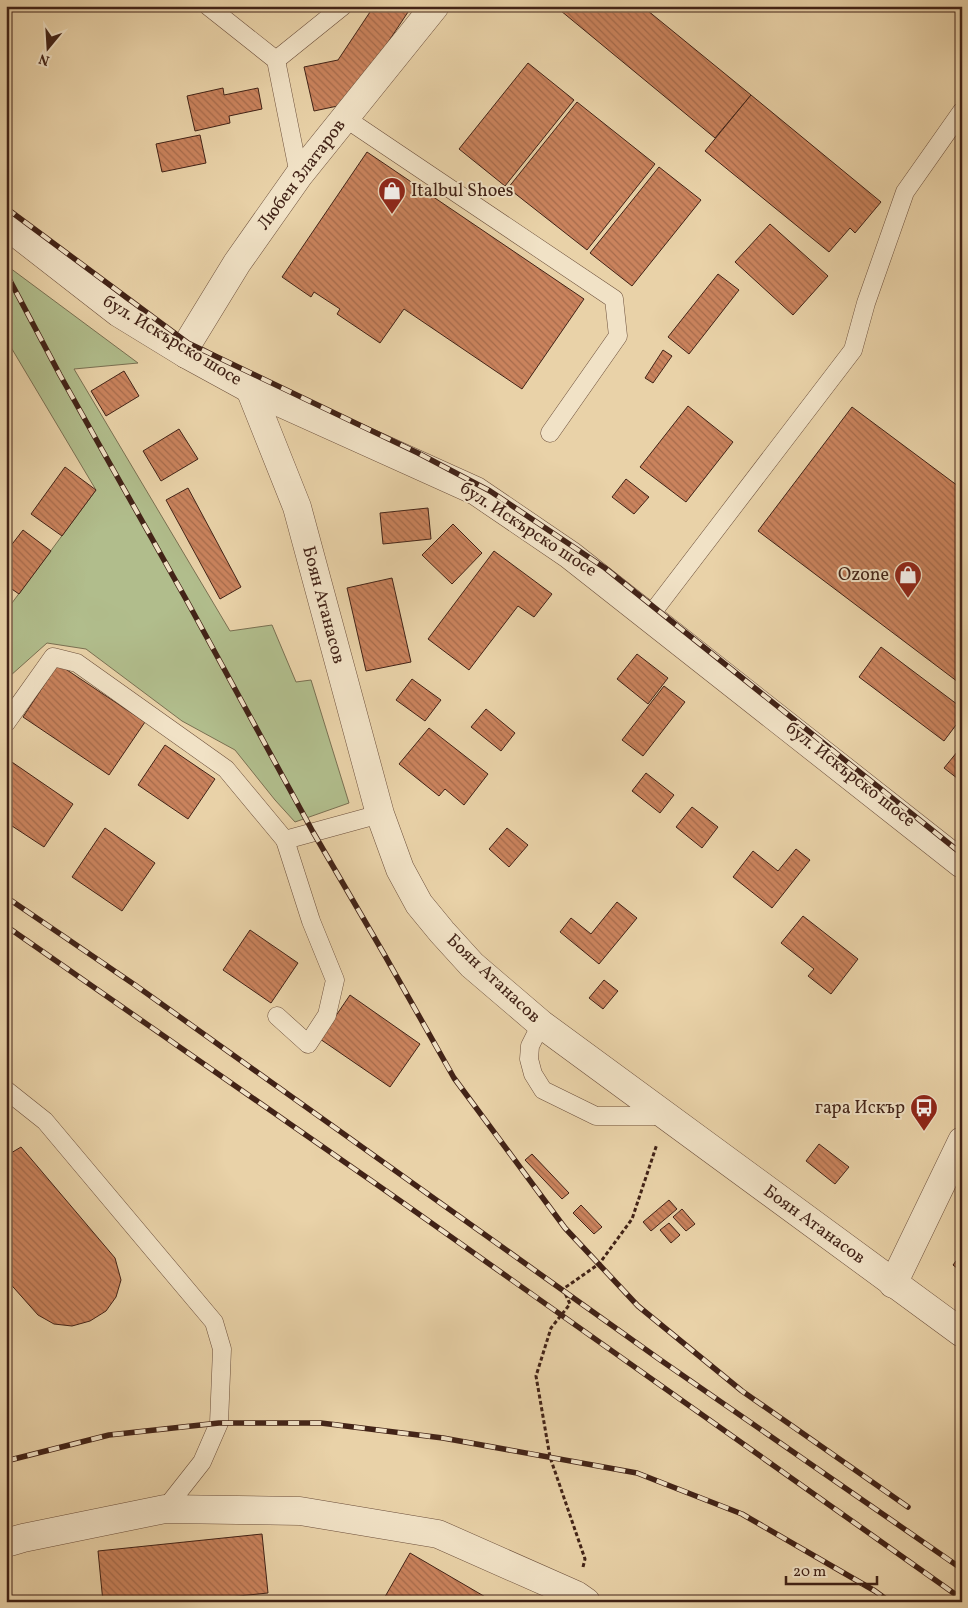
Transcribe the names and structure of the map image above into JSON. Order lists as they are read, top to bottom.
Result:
{
  "streets": {
    "street": ["Любен Златаров", "бул. Искърско шосе", "Боян Атанасов"]
  },
  "crossings": [
    ["Любен Златаров", "бул. Искърско шосе"],
    ["бул. Искърско шосе", "Боян Атанасов"]
  ],
  "places": {
    "shop": ["Italbul Shoes", "Ozone"],
    "bus stop": ["гара Искър"]
  },
  "scale_bar": "20 m",
  "north": "bottom"
}
